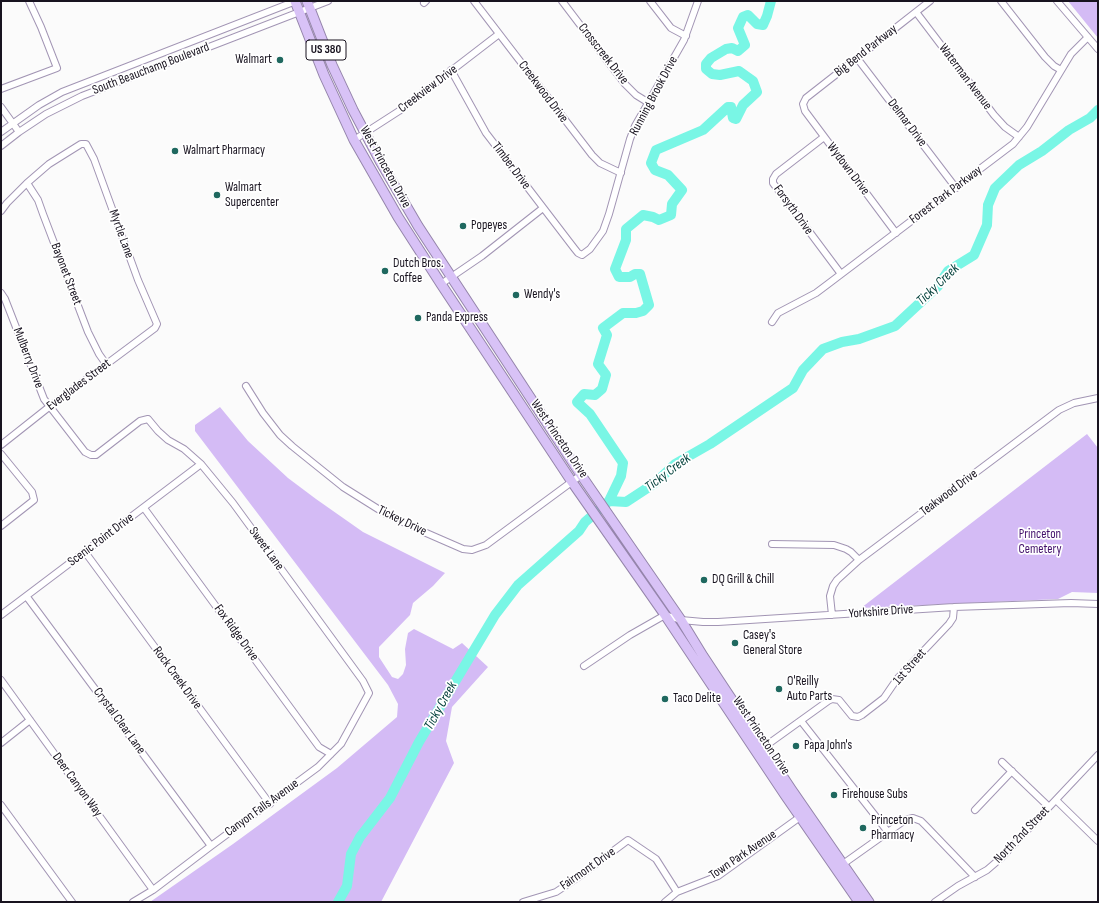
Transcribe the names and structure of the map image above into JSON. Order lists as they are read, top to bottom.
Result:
{
  "streets": {
    "highway": ["US 380", "West Princeton Drive"],
    "street": [
      "Big Bend Parkway",
      "Crosscreek Drive",
      "South Beauchamp Boulevard",
      "Waterman Avenue",
      "Creekview Drive",
      "Creekwood Drive",
      "Running Brook Drive",
      "Delmar Drive",
      "Timber Drive",
      "Wydown Drive",
      "Forest Park Parkway",
      "Forsyth Drive",
      "Myrtle Lane",
      "Bayonet Street",
      "Mulberry Drive",
      "Everglades Street",
      "Teakwood Drive",
      "Tickey Drive",
      "Scenic Point Drive",
      "Sweet Lane",
      "Yorkshire Drive",
      "Fox Ridge Drive",
      "1st Street",
      "Rock Creek Drive",
      "Crystal Clear Lane",
      "Deer Canyon Way",
      "Canyon Falls Avenue",
      "North 2nd Street",
      "Town Park Avenue",
      "Fairmont Drive"
    ]
  },
  "crossings": [
    ["US 380", "West Princeton Drive"],
    ["Big Bend Parkway", "Waterman Avenue"],
    ["Big Bend Parkway", "Delmar Drive"],
    ["Big Bend Parkway", "Wydown Drive"],
    ["Crosscreek Drive", "Running Brook Drive"],
    ["South Beauchamp Boulevard", "West Princeton Drive"],
    ["Waterman Avenue", "Forest Park Parkway"],
    ["Creekview Drive", "Creekwood Drive"],
    ["Creekview Drive", "Timber Drive"],
    ["Creekview Drive", "West Princeton Drive"],
    ["Creekwood Drive", "Running Brook Drive"],
    ["Running Brook Drive", "Timber Drive"],
    ["Delmar Drive", "Forest Park Parkway"],
    ["West Princeton Drive", "Tickey Drive"],
    ["West Princeton Drive", "Yorkshire Drive"],
    ["West Princeton Drive", "Town Park Avenue"],
    ["Wydown Drive", "Forest Park Parkway"],
    ["Wydown Drive", "Forsyth Drive"],
    ["Forest Park Parkway", "Forsyth Drive"],
    ["Myrtle Lane", "Bayonet Street"],
    ["Myrtle Lane", "Everglades Street"],
    ["Bayonet Street", "Everglades Street"],
    ["Mulberry Drive", "Everglades Street"],
    ["Mulberry Drive", "Sweet Lane"],
    ["Teakwood Drive", "Yorkshire Drive"],
    ["Scenic Point Drive", "Sweet Lane"],
    ["Scenic Point Drive", "Fox Ridge Drive"],
    ["Scenic Point Drive", "Rock Creek Drive"],
    ["Scenic Point Drive", "Crystal Clear Lane"],
    ["Sweet Lane", "Canyon Falls Avenue"],
    ["Yorkshire Drive", "1st Street"],
    ["Fox Ridge Drive", "Canyon Falls Avenue"],
    ["Rock Creek Drive", "Canyon Falls Avenue"],
    ["Crystal Clear Lane", "Canyon Falls Avenue"],
    ["Deer Canyon Way", "Canyon Falls Avenue"],
    ["Town Park Avenue", "Fairmont Drive"]
  ],
  "water": ["Ticky Creek"],
  "parks": ["Princeton Cemetery"],
  "places": [
    "Walmart",
    "Walmart Pharmacy",
    "Walmart Supercenter",
    "Popeyes",
    "Dutch Bros. Coffee",
    "Wendy's",
    "Panda Express",
    "DQ Grill & Chill",
    "Casey's General Store",
    "O'Reilly Auto Parts",
    "Taco Delite",
    "Papa John's",
    "Firehouse Subs",
    "Princeton Pharmacy"
  ]
}
